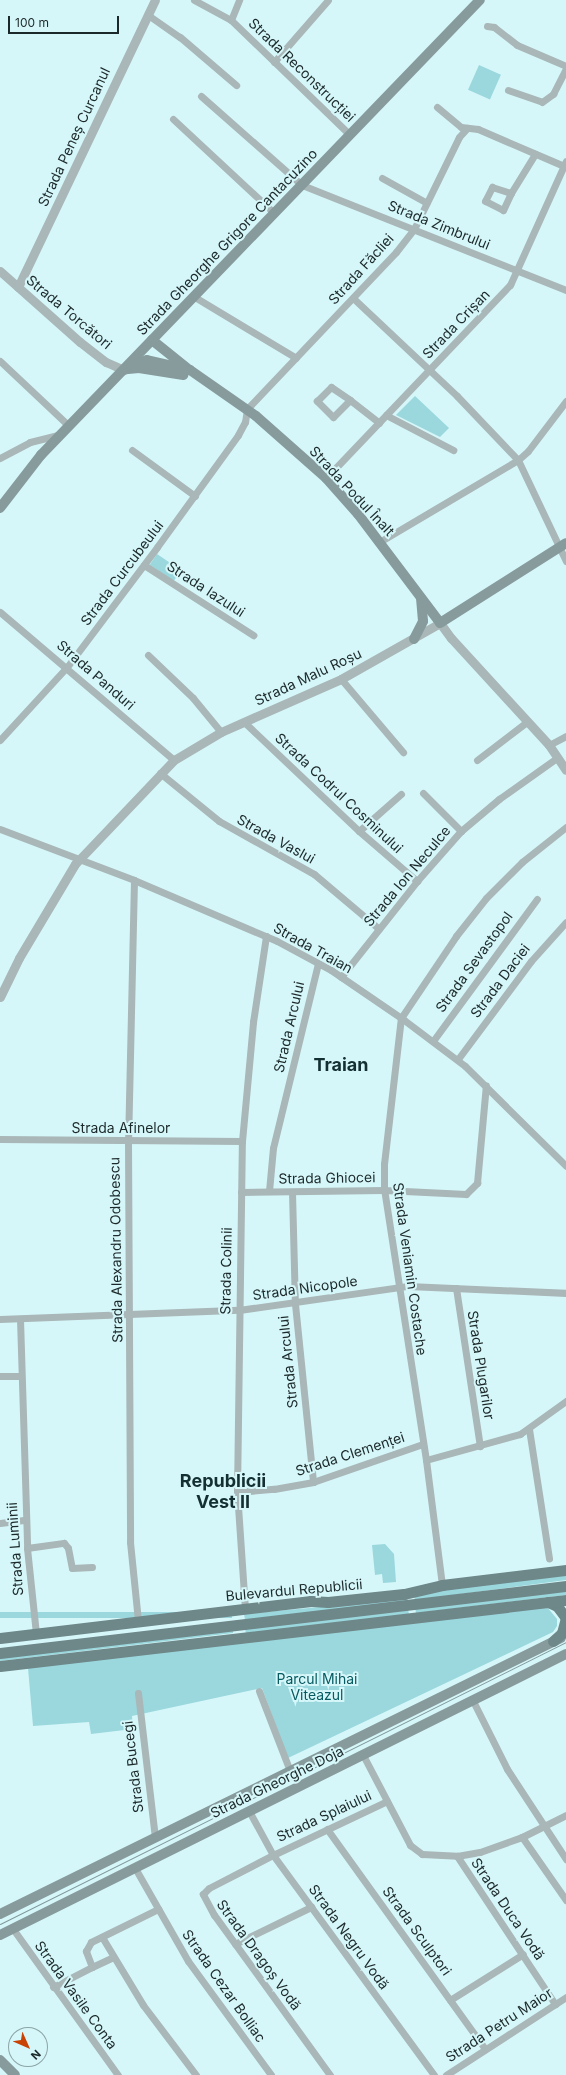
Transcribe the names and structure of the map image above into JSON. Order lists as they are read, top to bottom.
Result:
{
  "streets": {
    "main road": [
      "Strada Gheorghe Grigore Cantacuzino",
      "Strada Podul Înalt",
      "Strada Malu Roșu",
      "Bulevardul Republicii",
      "Strada Gheorghe Doja"
    ],
    "street": [
      "Strada Reconstrucției",
      "Strada Peneș Curcanul",
      "Strada Zimbrului",
      "Strada Făcliei",
      "Strada Torcători",
      "Strada Crișan",
      "Strada Curcubeului",
      "Strada Iazului",
      "Strada Panduri",
      "Strada Codrul Cosminului",
      "Strada Vaslui",
      "Strada Ion Neculce",
      "Strada Traian",
      "Strada Sevastopol",
      "Strada Daciei",
      "Strada Arcului",
      "Strada Afinelor",
      "Strada Ghiocei",
      "Strada Alexandru Odobescu",
      "Strada Veniamin Costache",
      "Strada Colinii",
      "Strada Nicopole",
      "Strada Plugarilor",
      "Strada Clemenței",
      "Strada Luminii",
      "Strada Bucegi",
      "Strada Splaiului",
      "Strada Duca Vodă",
      "Strada Sculptori",
      "Strada Negru Vodă",
      "Strada Dragoș Vodă",
      "Strada Cezar Bolliac",
      "Strada Vasile Conta",
      "Strada Petru Maior"
    ]
  },
  "crossings": [
    ["Strada Reconstrucției", "Strada Gheorghe Grigore Cantacuzino"],
    ["Strada Peneș Curcanul", "Strada Torcători"],
    ["Strada Zimbrului", "Strada Gheorghe Grigore Cantacuzino"],
    ["Strada Zimbrului", "Strada Făcliei"],
    ["Strada Zimbrului", "Strada Crișan"],
    ["Strada Gheorghe Grigore Cantacuzino", "Strada Torcători"],
    ["Strada Gheorghe Grigore Cantacuzino", "Strada Podul Înalt"],
    ["Strada Făcliei", "Strada Podul Înalt"],
    ["Strada Făcliei", "Strada Curcubeului"],
    ["Strada Torcători", "Strada Podul Înalt"],
    ["Strada Crișan", "Strada Podul Înalt"],
    ["Strada Podul Înalt", "Strada Curcubeului"],
    ["Strada Podul Înalt", "Strada Malu Roșu"],
    ["Strada Curcubeului", "Strada Iazului"],
    ["Strada Curcubeului", "Strada Panduri"],
    ["Strada Panduri", "Strada Malu Roșu"],
    ["Strada Malu Roșu", "Strada Codrul Cosminului"],
    ["Strada Malu Roșu", "Strada Vaslui"],
    ["Strada Malu Roșu", "Strada Traian"],
    ["Strada Codrul Cosminului", "Strada Ion Neculce"],
    ["Strada Vaslui", "Strada Ion Neculce"],
    ["Strada Ion Neculce", "Strada Traian"],
    ["Strada Traian", "Strada Sevastopol"],
    ["Strada Traian", "Strada Daciei"],
    ["Strada Traian", "Strada Arcului"],
    ["Strada Traian", "Strada Ghiocei"],
    ["Strada Traian", "Strada Alexandru Odobescu"],
    ["Strada Traian", "Strada Veniamin Costache"],
    ["Strada Traian", "Strada Colinii"],
    ["Strada Arcului", "Strada Ghiocei"],
    ["Strada Arcului", "Strada Nicopole"],
    ["Strada Arcului", "Strada Clemenței"],
    ["Strada Afinelor", "Strada Alexandru Odobescu"],
    ["Strada Afinelor", "Strada Colinii"],
    ["Strada Ghiocei", "Strada Veniamin Costache"],
    ["Strada Ghiocei", "Strada Colinii"],
    ["Strada Alexandru Odobescu", "Strada Nicopole"],
    ["Strada Alexandru Odobescu", "Bulevardul Republicii"],
    ["Strada Veniamin Costache", "Strada Nicopole"],
    ["Strada Veniamin Costache", "Strada Clemenței"],
    ["Strada Veniamin Costache", "Bulevardul Republicii"],
    ["Strada Colinii", "Strada Nicopole"],
    ["Strada Colinii", "Strada Clemenței"],
    ["Strada Colinii", "Bulevardul Republicii"],
    ["Strada Nicopole", "Strada Plugarilor"],
    ["Strada Nicopole", "Strada Luminii"],
    ["Strada Luminii", "Bulevardul Republicii"],
    ["Strada Bucegi", "Strada Gheorghe Doja"],
    ["Strada Gheorghe Doja", "Strada Duca Vodă"],
    ["Strada Gheorghe Doja", "Strada Negru Vodă"],
    ["Strada Gheorghe Doja", "Strada Cezar Bolliac"],
    ["Strada Gheorghe Doja", "Strada Vasile Conta"],
    ["Strada Splaiului", "Strada Duca Vodă"],
    ["Strada Splaiului", "Strada Sculptori"],
    ["Strada Splaiului", "Strada Negru Vodă"],
    ["Strada Splaiului", "Strada Dragoș Vodă"],
    ["Strada Duca Vodă", "Strada Petru Maior"],
    ["Strada Sculptori", "Strada Petru Maior"],
    ["Strada Negru Vodă", "Strada Dragoș Vodă"]
  ],
  "districts": ["Traian", "Republicii Vest II"],
  "parks": ["Parcul Mihai Viteazul"],
  "scale_bar": "100 m",
  "north": "bottom right"
}
